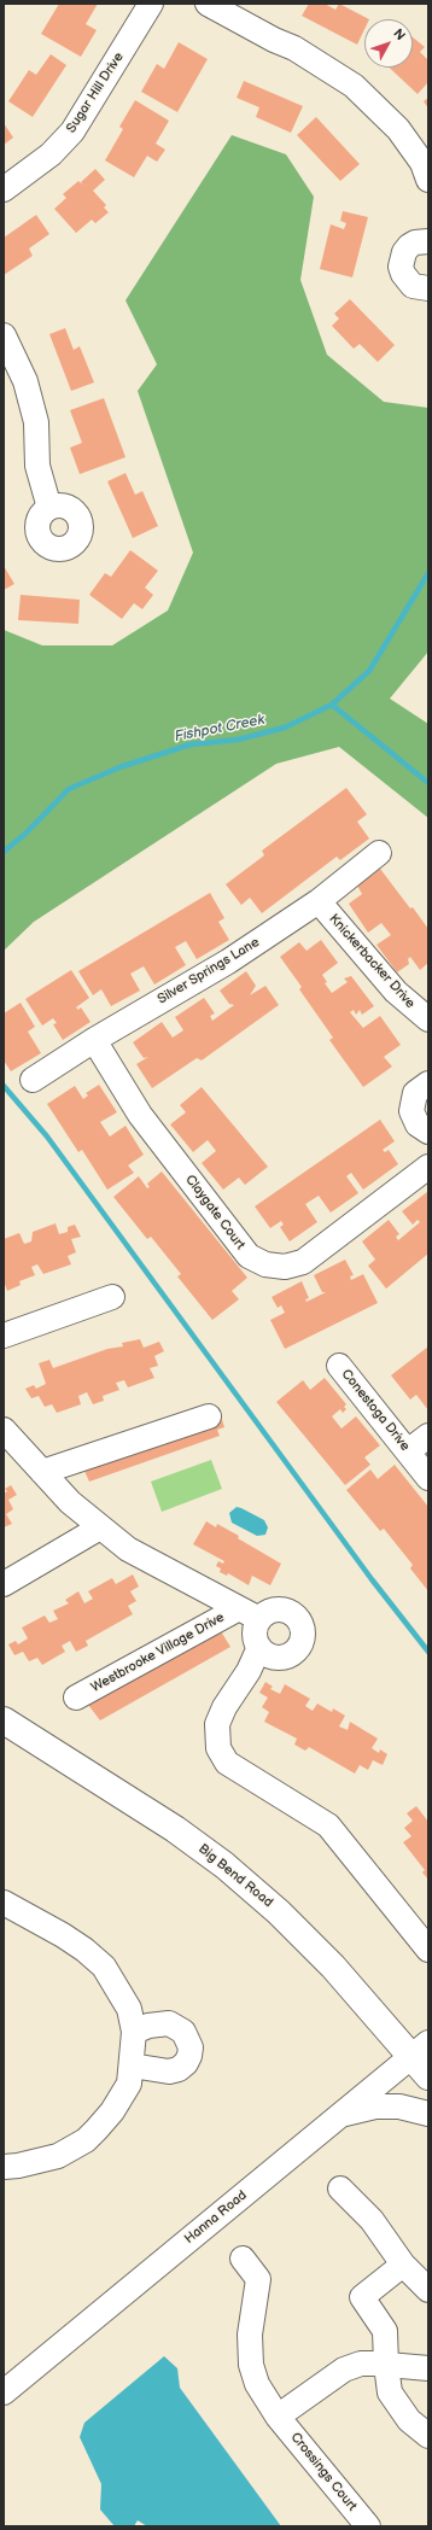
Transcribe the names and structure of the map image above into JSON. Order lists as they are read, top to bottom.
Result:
{
  "streets": {
    "main road": ["Big Bend Road"],
    "street": [
      "Sugar Hill Drive",
      "Knickerbacker Drive",
      "Silver Springs Lane",
      "Claygate Court",
      "Conestoga Drive",
      "Westbrooke Village Drive",
      "Hanna Road",
      "Crossings Court"
    ]
  },
  "crossings": [
    ["Knickerbacker Drive", "Silver Springs Lane"],
    ["Silver Springs Lane", "Claygate Court"],
    ["Big Bend Road", "Hanna Road"]
  ],
  "water": ["Fishpot Creek"],
  "north": "top right"
}
